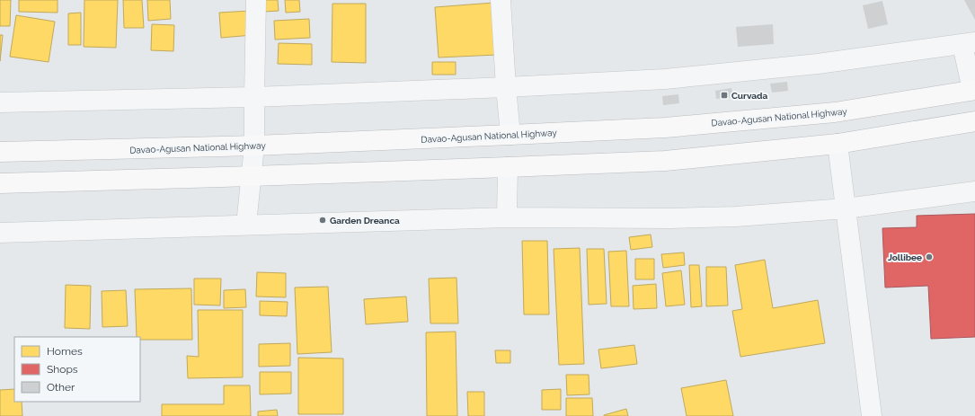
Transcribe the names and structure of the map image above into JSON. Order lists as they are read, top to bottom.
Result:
{
  "streets": {
    "highway": ["Davao-Agusan National Highway"]
  },
  "places": {
    "transit": ["Curvada"],
    "other": ["Garden Dreanca", "Jollibee"]
  },
  "legend": ["Homes", "Shops", "Other"]
}
